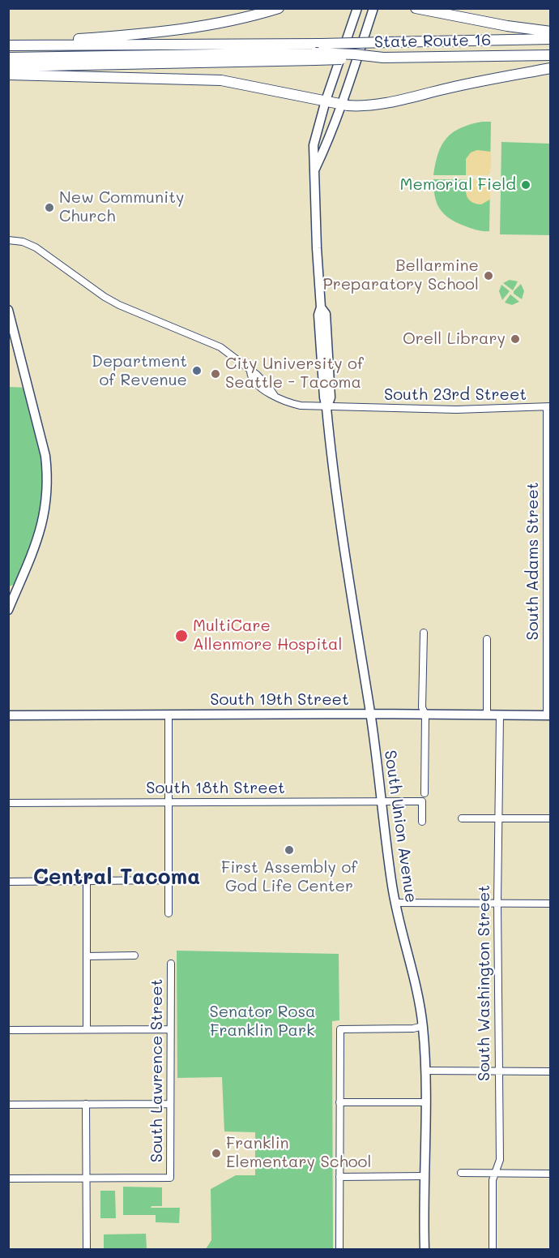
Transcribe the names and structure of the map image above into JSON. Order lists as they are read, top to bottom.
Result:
{
  "streets": {
    "highway": ["State Route 16"],
    "main road": ["South 19th Street", "South Union Avenue"],
    "street": [
      "South 23rd Street",
      "South Adams Street",
      "South 18th Street",
      "South Washington Street",
      "South Lawrence Street"
    ]
  },
  "crossings": [
    ["South 23rd Street", "South Adams Street"],
    ["South 23rd Street", "South Union Avenue"],
    ["South Adams Street", "South 19th Street"],
    ["South 19th Street", "South Union Avenue"],
    ["South 19th Street", "South Washington Street"],
    ["South 18th Street", "South Union Avenue"]
  ],
  "districts": ["Central Tacoma"],
  "parks": ["Senator Rosa Franklin Park"],
  "places": [
    "Memorial Field",
    "New Community Church",
    "Bellarmine Preparatory School",
    "Orell Library",
    "Department of Revenue",
    "City University of Seattle - Tacoma",
    "MultiCare Allenmore Hospital",
    "First Assembly of God Life Center",
    "Franklin Elementary School"
  ]
}
